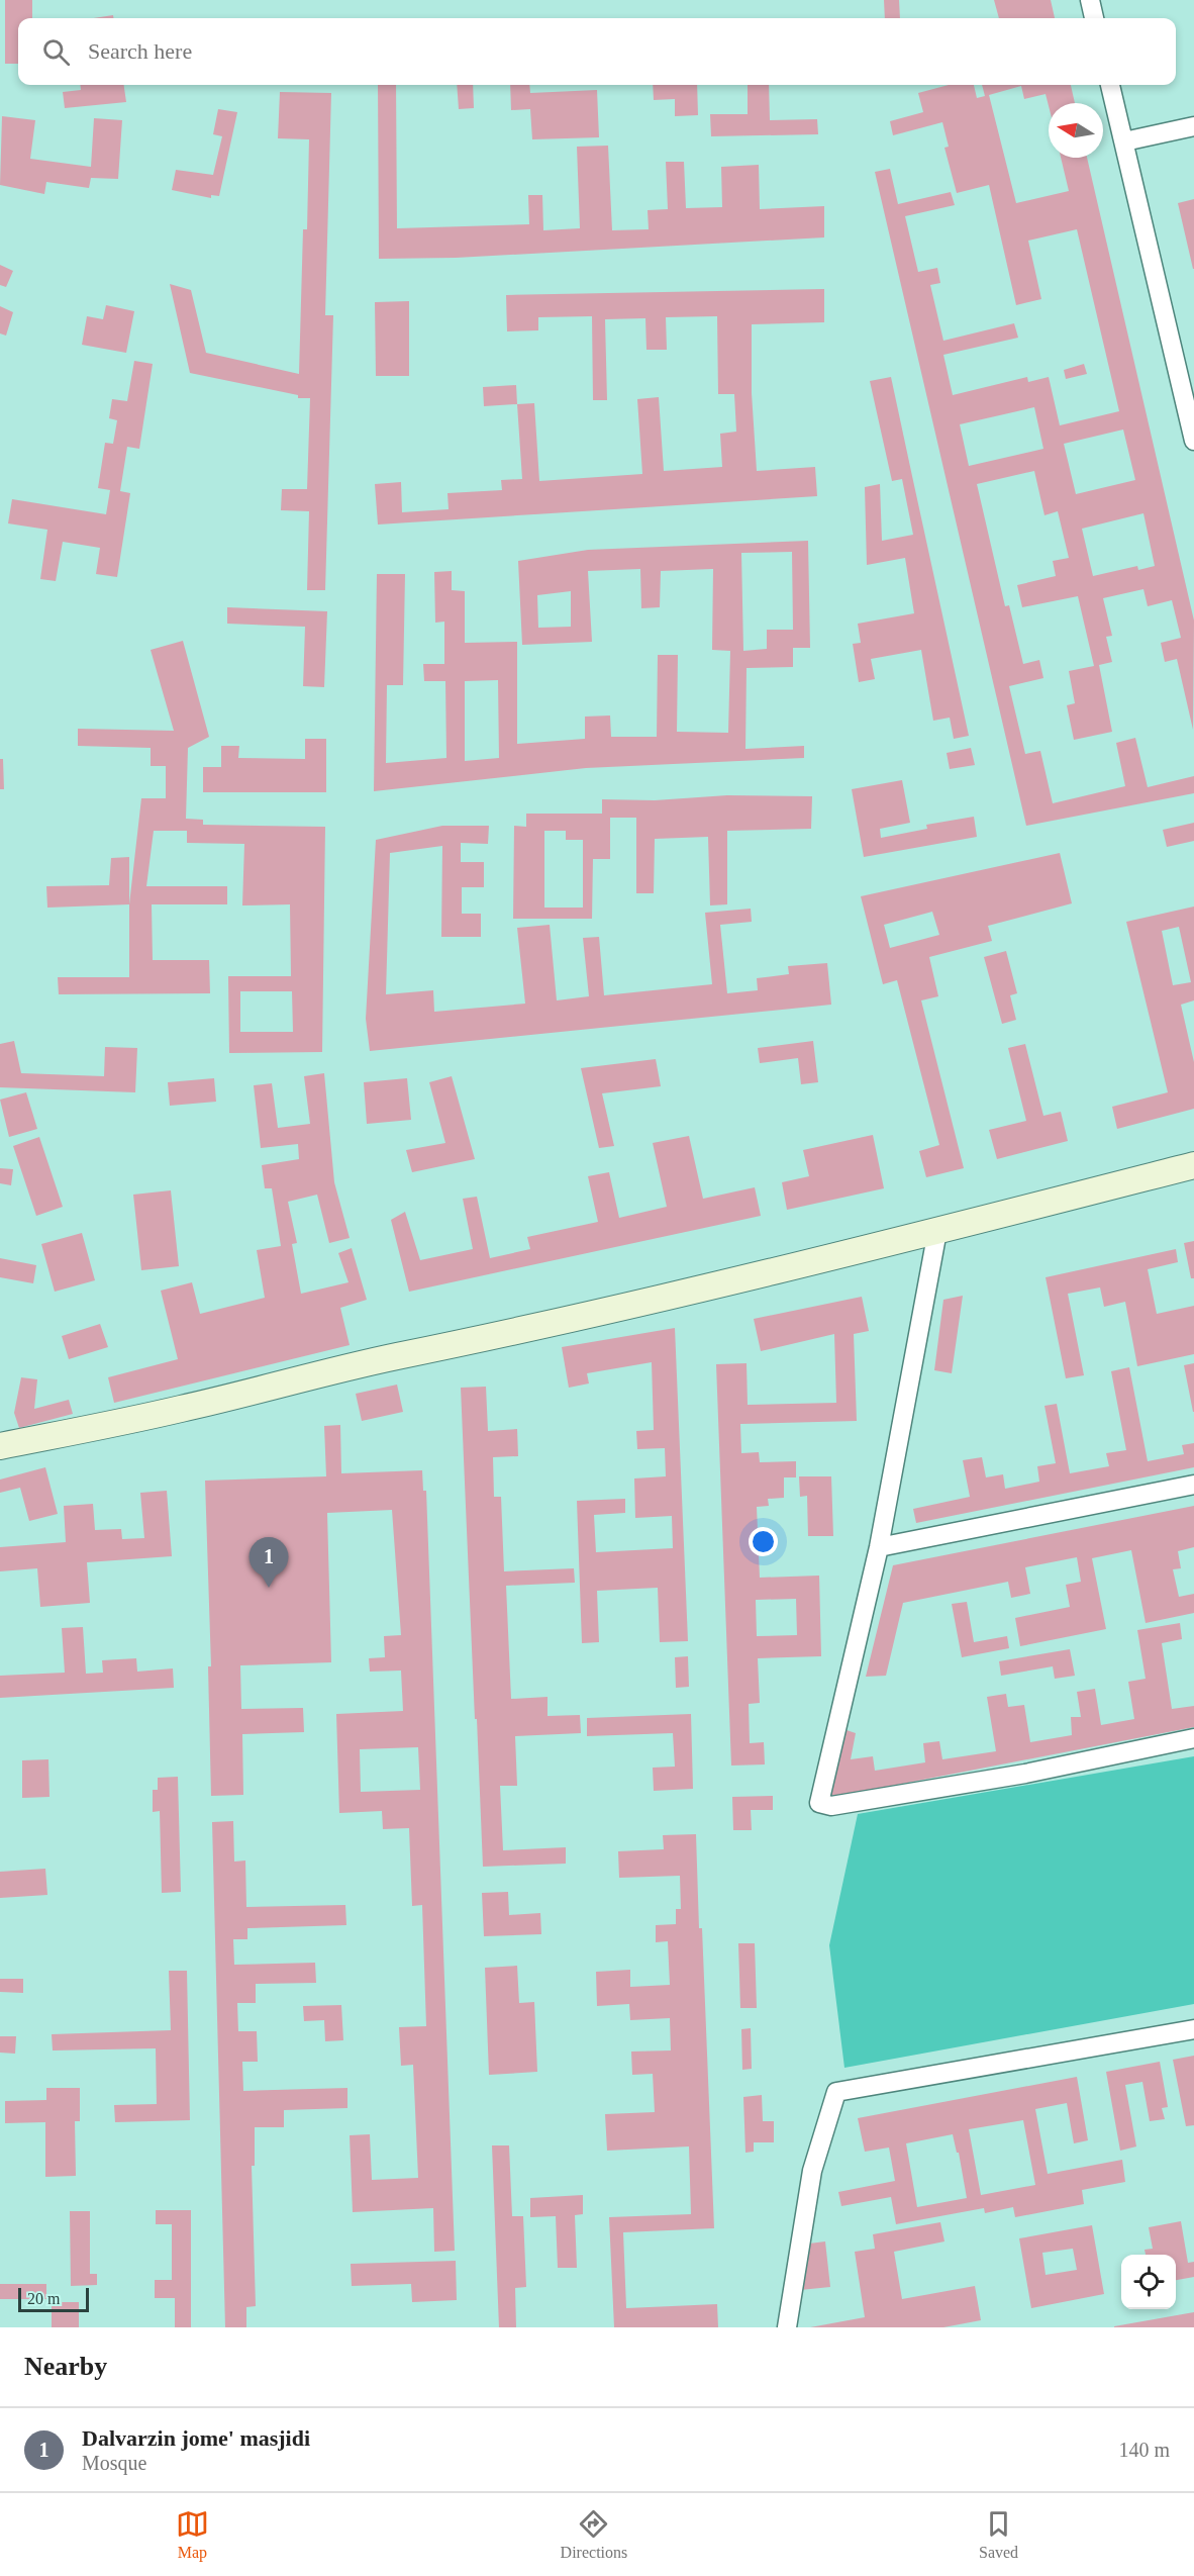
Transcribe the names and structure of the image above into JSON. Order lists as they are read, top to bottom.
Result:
{
  "scale_bar": "20 m",
  "north": "left",
  "page": {
    "search": "Search here",
    "pins": "1",
    "scale": "20 m",
    "heading": "Nearby",
    "list": [
      {
        "mark": "1",
        "name": "Dalvarzin jome' masjidi",
        "note": "Mosque",
        "value": "140 m"
      }
    ],
    "nav": ["Map", "Directions", "Saved"]
  }
}
